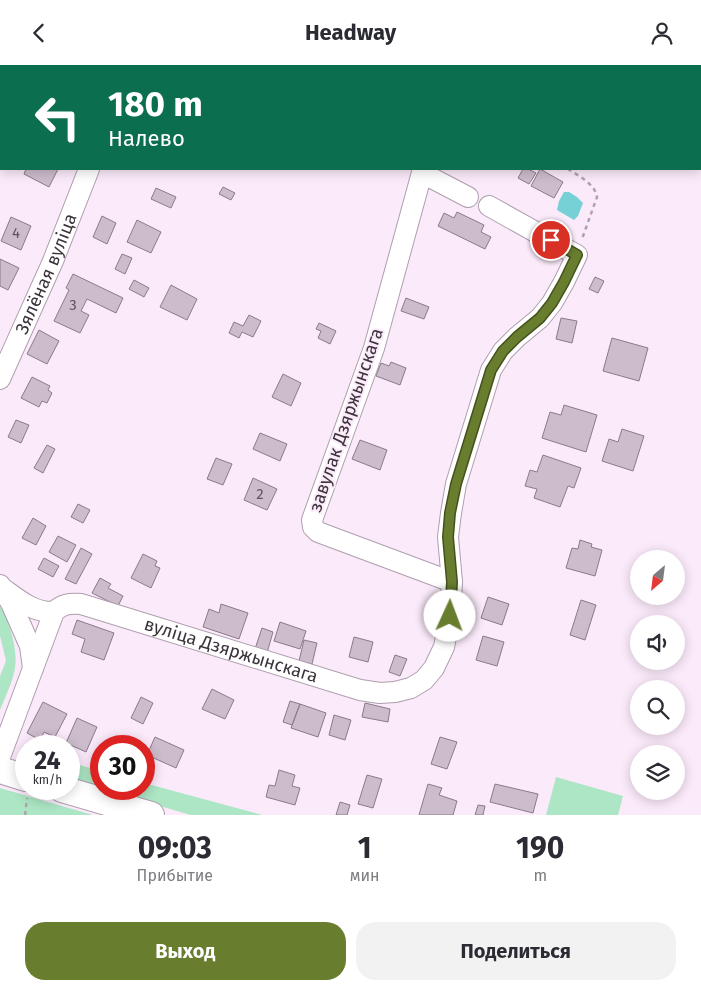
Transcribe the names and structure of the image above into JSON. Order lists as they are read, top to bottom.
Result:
{
  "streets": {
    "street": ["Зялёная вуліца", "завулак Дзяржынскага", "вуліца Дзяржынскага"]
  },
  "crossings": [
    ["завулак Дзяржынскага", "вуліца Дзяржынскага"]
  ],
  "house_numbers": ["4", "3", "2"],
  "north": "bottom left",
  "page": {
    "header": "Headway",
    "turn": ["180 m", "Налево"],
    "speed": "24 km/h",
    "limit": "30",
    "eta": [
      "09:03",
      "Прибытие",
      "1",
      "мин",
      "190",
      "m"
    ],
    "buttons": ["Выход", "Поделиться"]
  }
}
